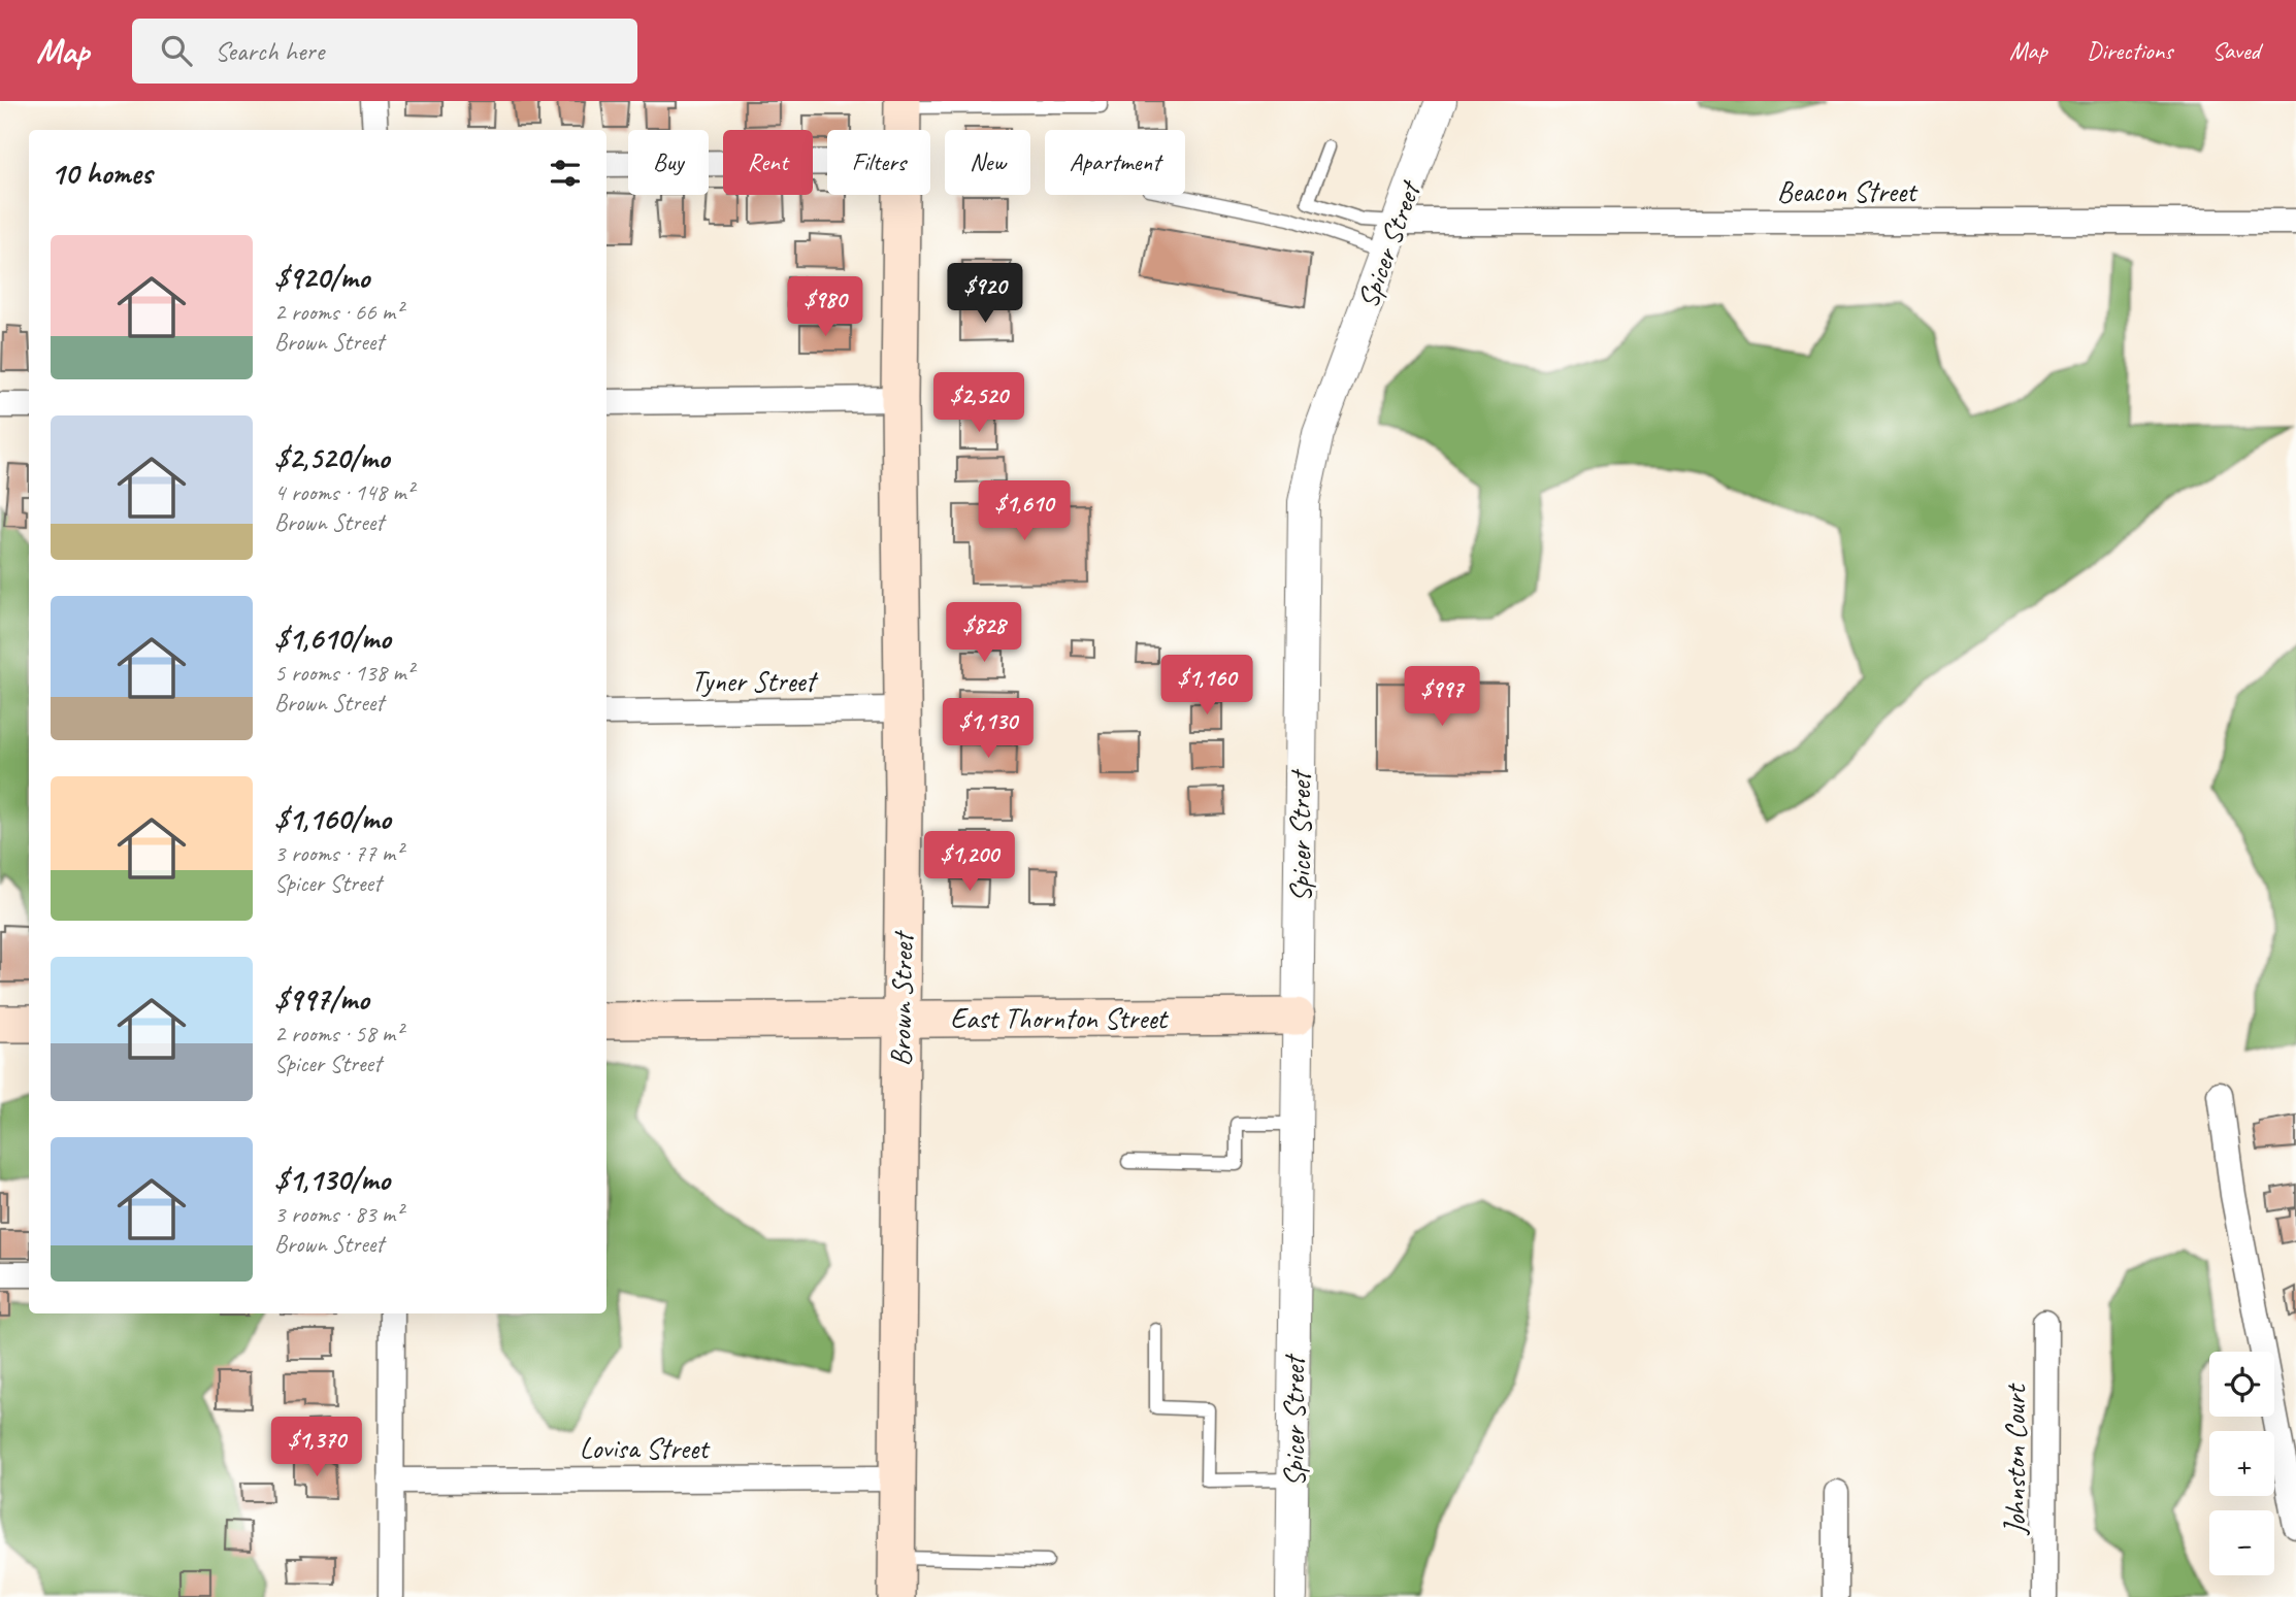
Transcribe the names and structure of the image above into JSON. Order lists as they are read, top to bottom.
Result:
{
  "streets": {
    "main road": ["Brown Street", "East Thornton Street"],
    "street": [
      "Beacon Street",
      "Spicer Street",
      "Tyner Street",
      "Lovisa Street",
      "Johnston Court"
    ]
  },
  "crossings": [
    ["Beacon Street", "Spicer Street"],
    ["Spicer Street", "East Thornton Street"],
    ["Tyner Street", "Brown Street"],
    ["Brown Street", "East Thornton Street"],
    ["Brown Street", "Lovisa Street"]
  ],
  "page": {
    "header": "Map",
    "search": "Search here",
    "nav": ["Map", "Directions", "Saved"],
    "chip": [
      "Buy",
      "Rent",
      "Filters",
      "New",
      "Apartment"
    ],
    "heading": "10 homes",
    "list": [
      {
        "name": "$920/mo",
        "note": "2 rooms · 66 m² · Brown Street"
      },
      {
        "name": "$2,520/mo",
        "note": "4 rooms · 148 m² · Brown Street"
      },
      {
        "name": "$1,610/mo",
        "note": "5 rooms · 138 m² · Brown Street"
      },
      {
        "name": "$1,160/mo",
        "note": "3 rooms · 77 m² · Spicer Street"
      },
      {
        "name": "$997/mo",
        "note": "2 rooms · 58 m² · Spicer Street"
      },
      {
        "name": "$1,130/mo",
        "note": "3 rooms · 83 m² · Brown Street"
      }
    ],
    "price": [
      "$920",
      "$980",
      "$2,520",
      "$1,610",
      "$828",
      "$1,160",
      "$997",
      "$1,130",
      "$1,200",
      "$1,370"
    ],
    "map_buttons": ["+", "−"]
  }
}
